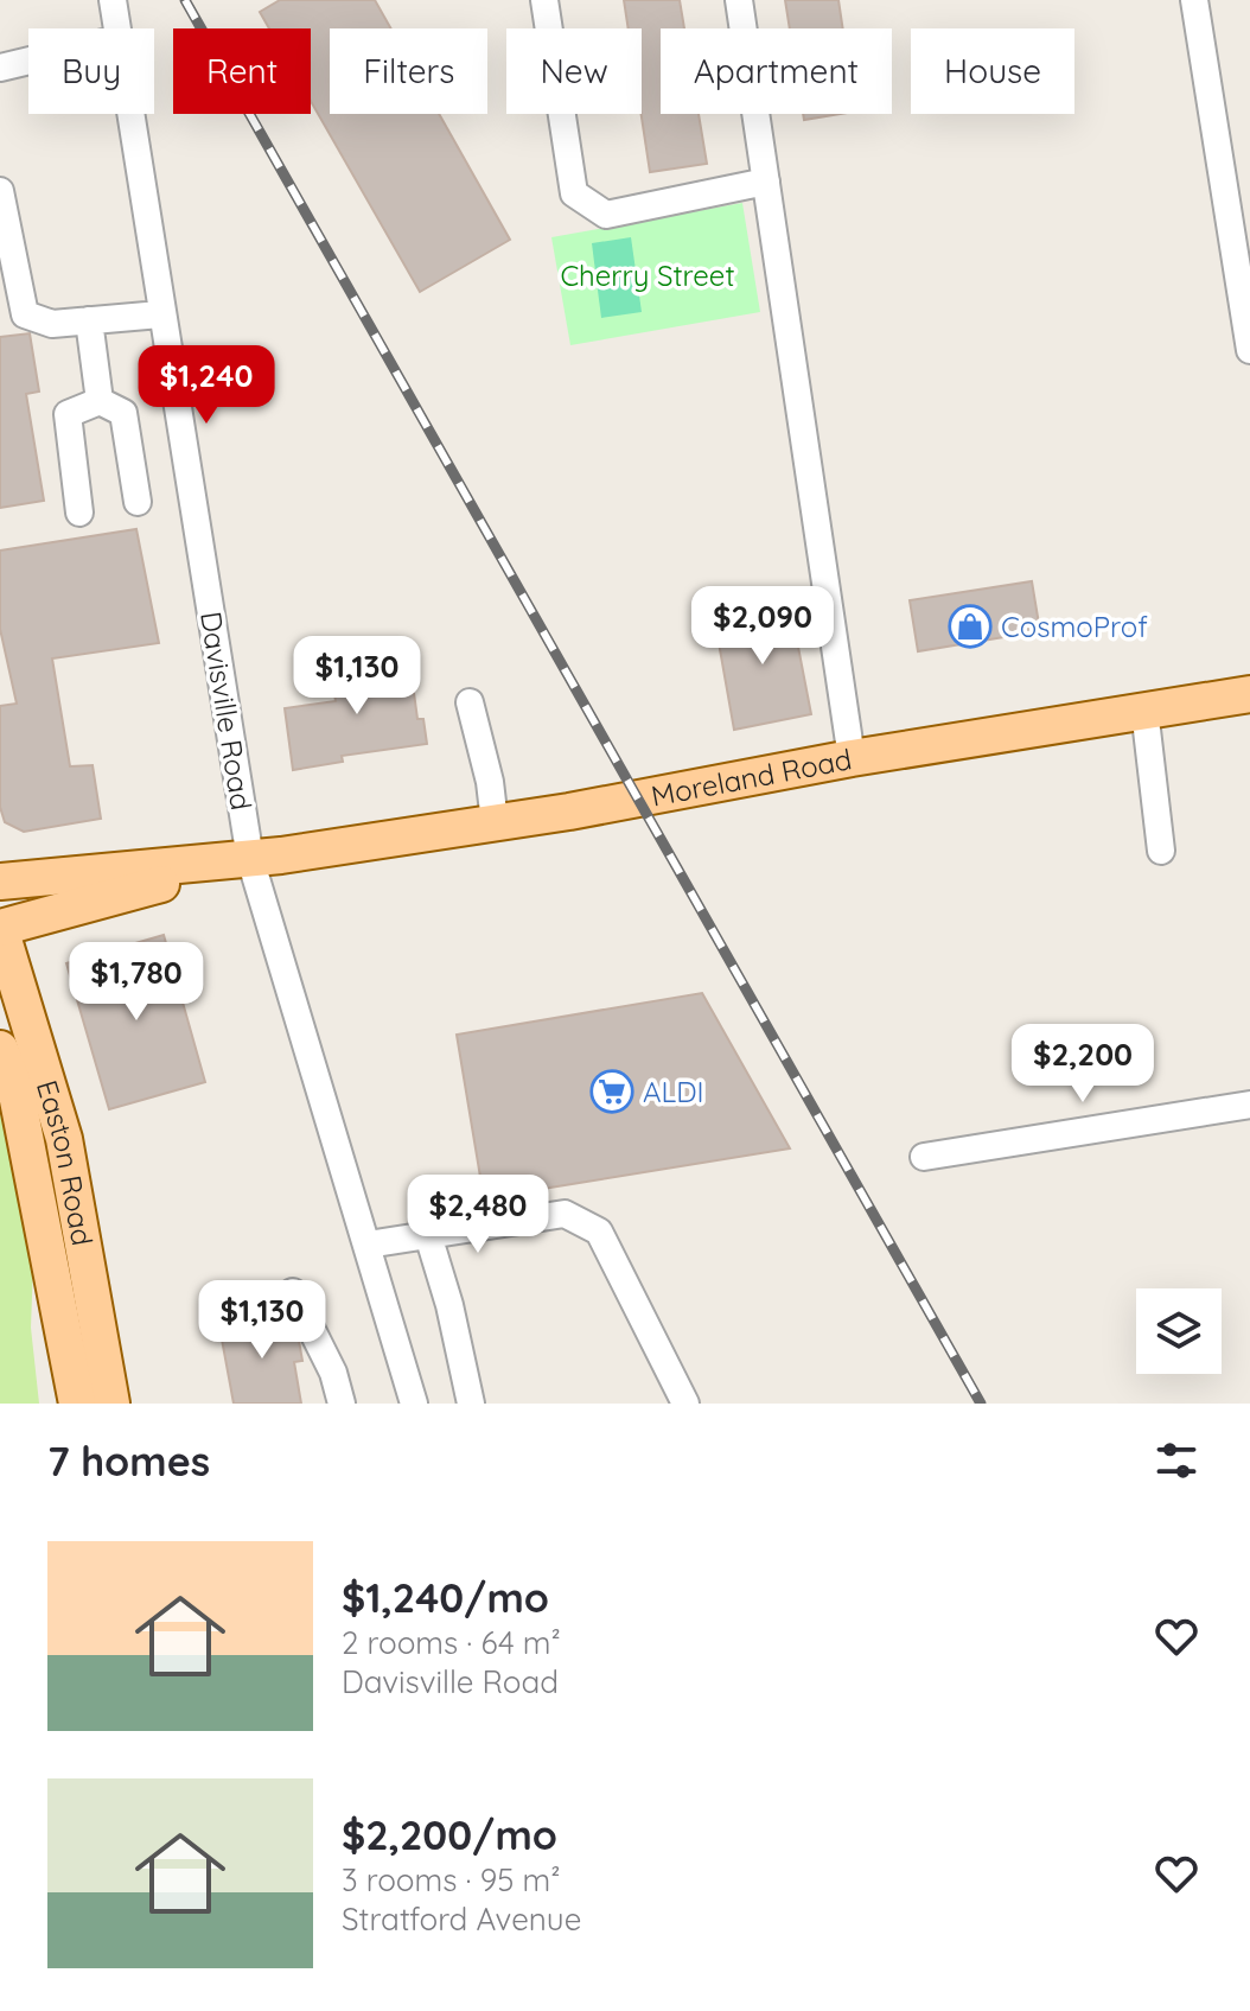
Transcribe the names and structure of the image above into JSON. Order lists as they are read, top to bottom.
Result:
{
  "streets": {
    "main road": ["Moreland Road", "Easton Road"],
    "street": ["Davisville Road"]
  },
  "crossings": [
    ["Davisville Road", "Moreland Road"]
  ],
  "parks": ["Cherry Street"],
  "places": {
    "shop": ["CosmoProf"],
    "supermarket": ["ALDI"]
  },
  "page": {
    "chip": [
      "Buy",
      "Rent",
      "Filters",
      "New",
      "Apartment",
      "House"
    ],
    "price": [
      "$1,240",
      "$2,090",
      "$1,130",
      "$1,780",
      "$2,200",
      "$2,480",
      "$1,130"
    ],
    "heading": "7 homes",
    "list": [
      {
        "name": "$1,240/mo",
        "note": "2 rooms · 64 m² · Davisville Road"
      },
      {
        "name": "$2,200/mo",
        "note": "3 rooms · 95 m² · Stratford Avenue"
      }
    ]
  }
}
